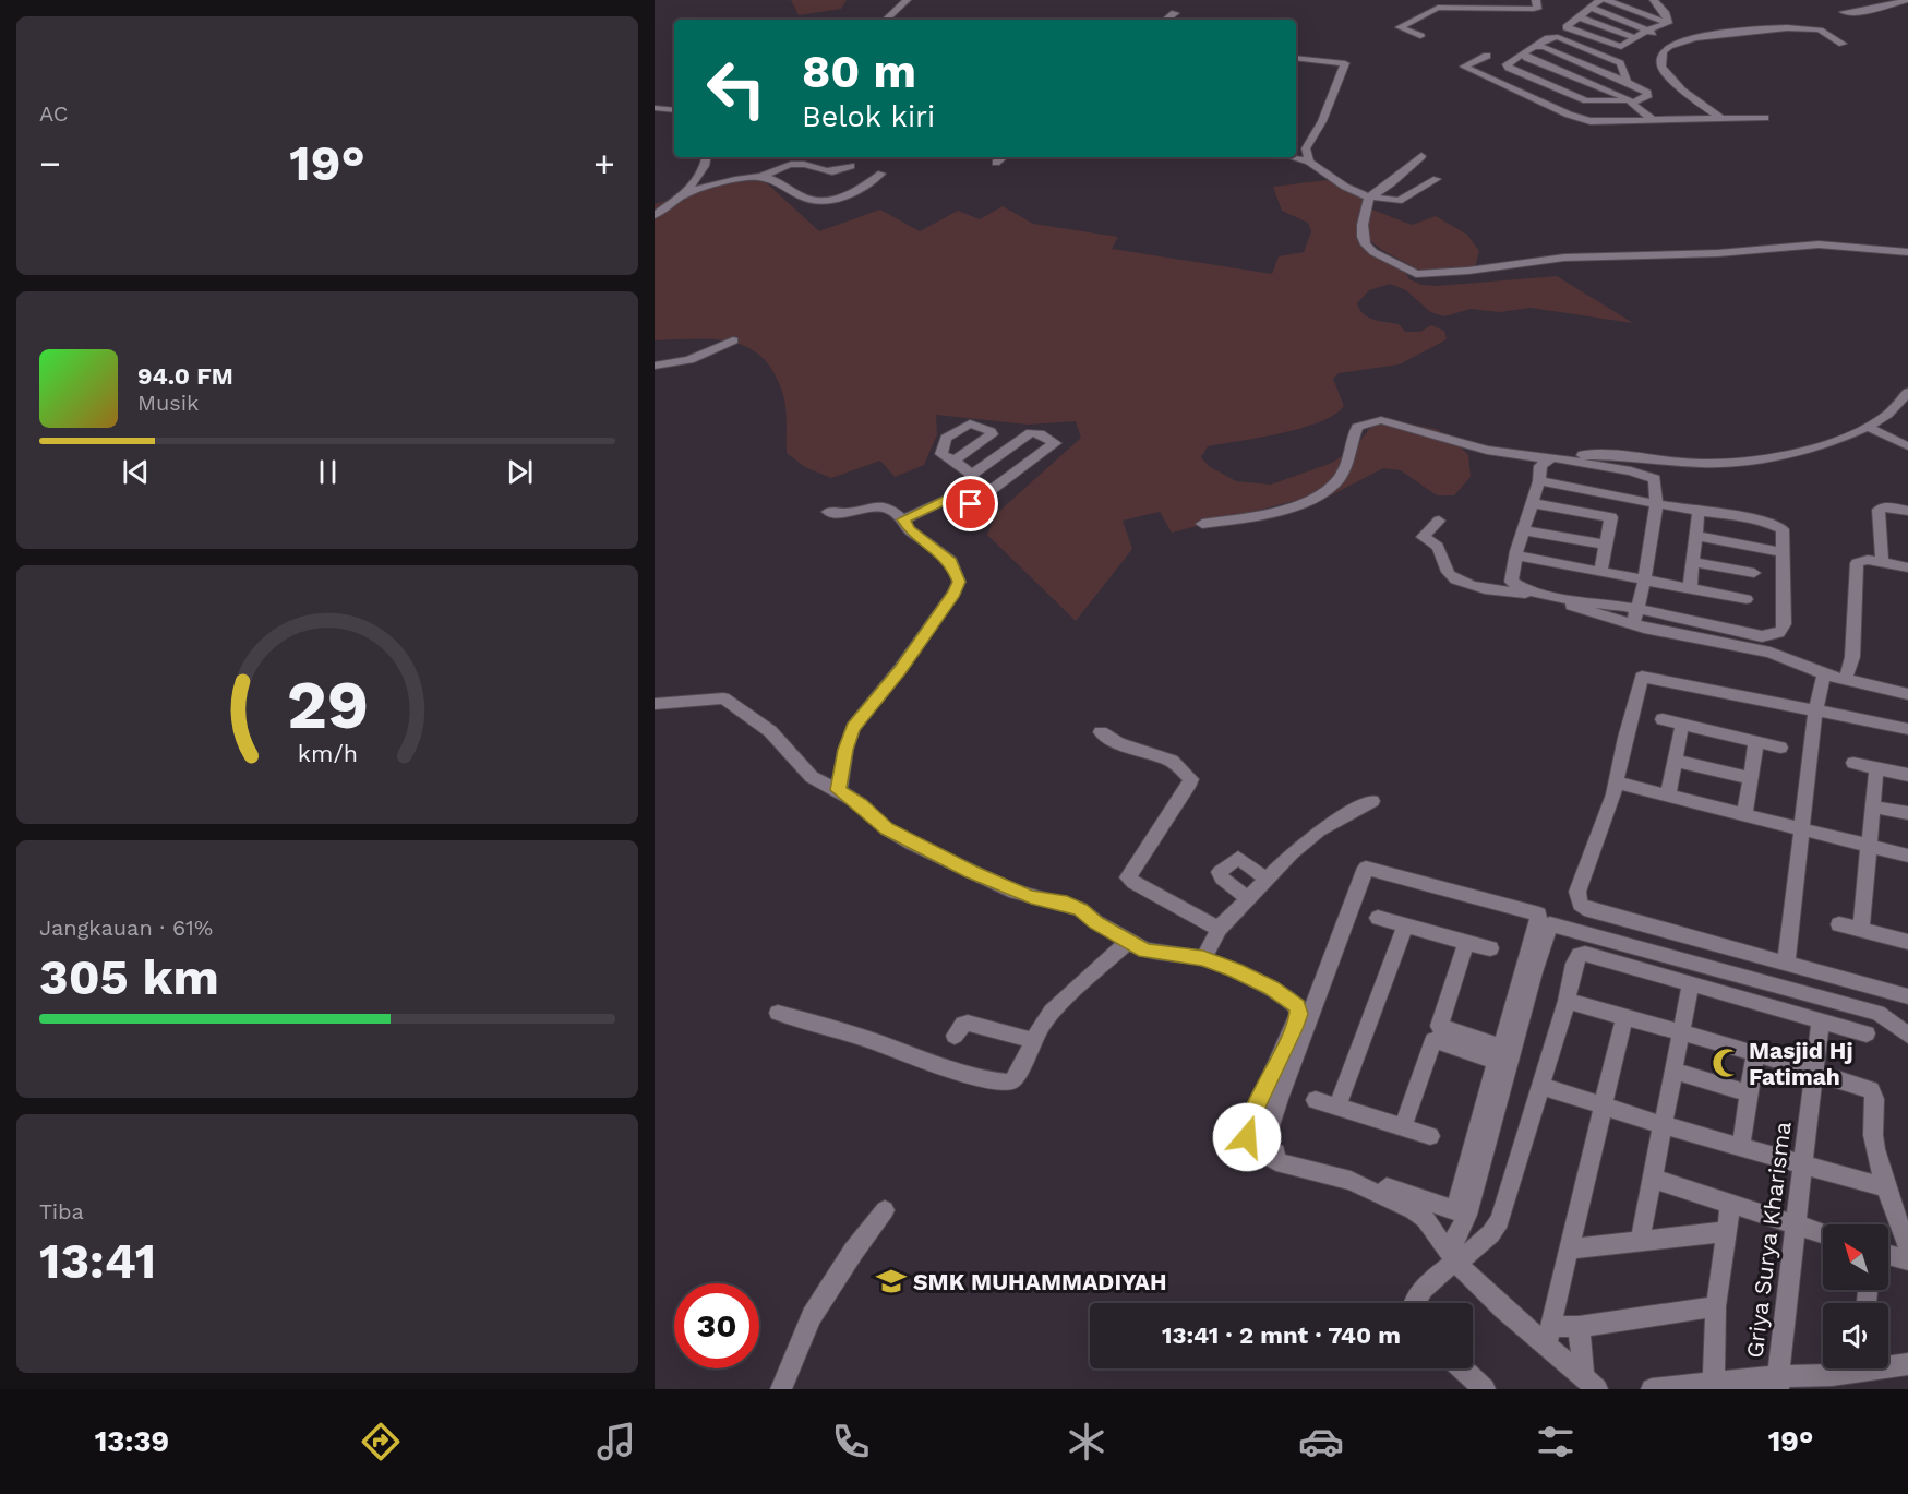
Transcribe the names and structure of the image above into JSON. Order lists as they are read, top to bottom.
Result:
{
  "streets": {
    "street": ["Griya Surya Kharisma"]
  },
  "places": {
    "mosque": ["Masjid Hj Fatimah"],
    "school or university": ["SMK MUHAMMADIYAH"]
  },
  "north": "top left",
  "page": {
    "tile": [
      "AC",
      ["Jangkauan · 61%", "305 km"],
      ["Tiba", "13:41"]
    ],
    "turn": ["80 m", "Belok kiri"],
    "heat": ["−", "19°", "+"],
    "song": ["94.0 FM", "Musik"],
    "limit": "30",
    "trip": "13:41 · 2 mnt · 740 m",
    "tabs": ["13:39", "19°"],
    "gauge": ["29", "km/h"]
  }
}
